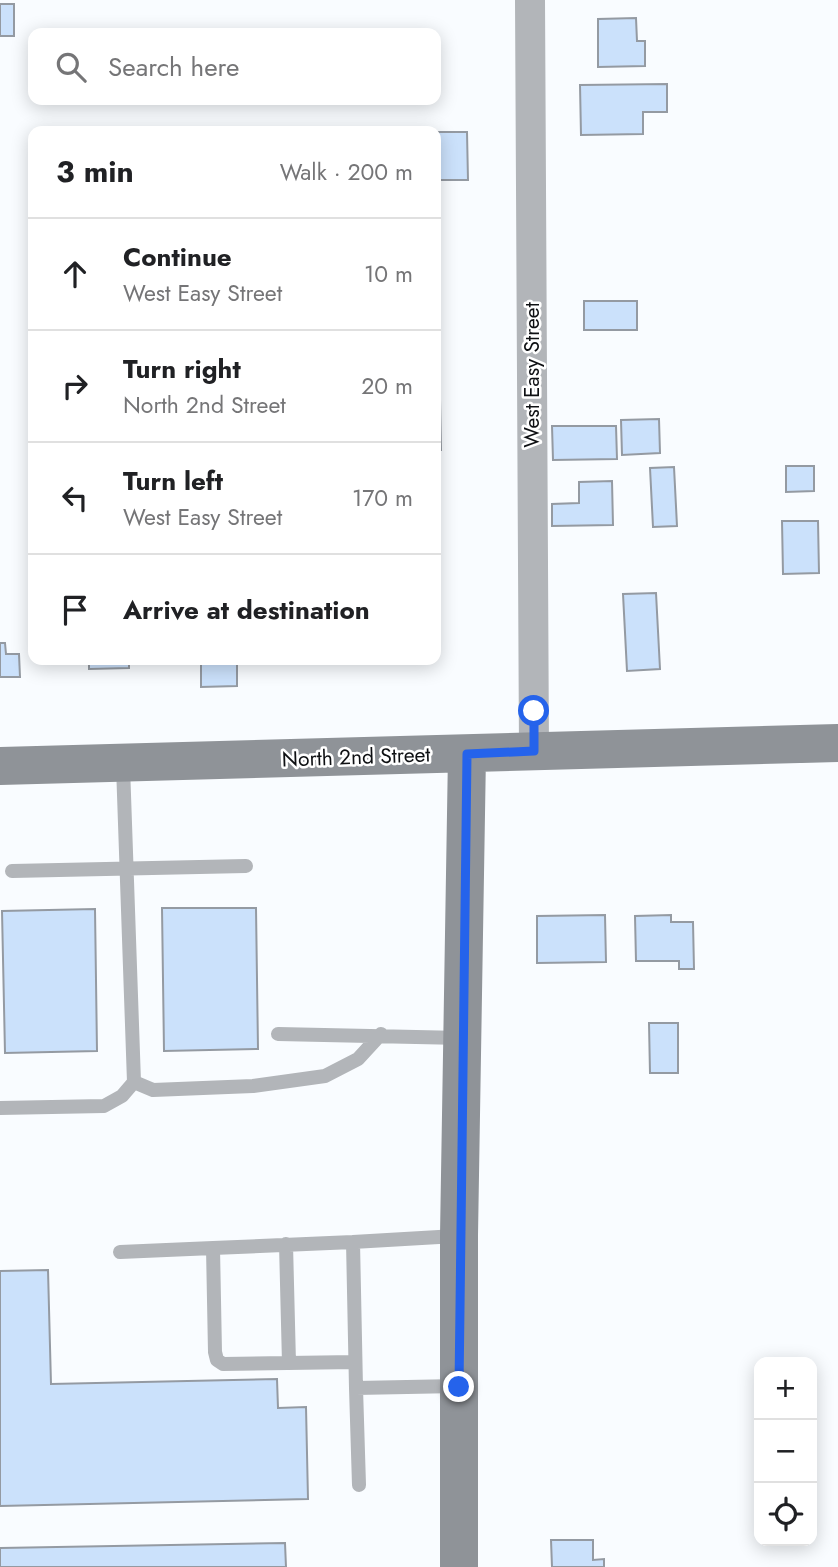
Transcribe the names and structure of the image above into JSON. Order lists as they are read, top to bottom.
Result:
{
  "streets": {
    "main road": ["North 2nd Street"],
    "street": ["West Easy Street"]
  },
  "crossings": [
    ["West Easy Street", "North 2nd Street"]
  ],
  "page": {
    "search": "Search here",
    "heading": ["3 min", "Walk · 200 m"],
    "list": [
      ["Continue", "West Easy Street", "10 m"],
      ["Turn right", "North 2nd Street", "20 m"],
      ["Turn left", "West Easy Street", "170 m"],
      "Arrive at destination"
    ],
    "map_buttons": ["+", "−"]
  }
}
